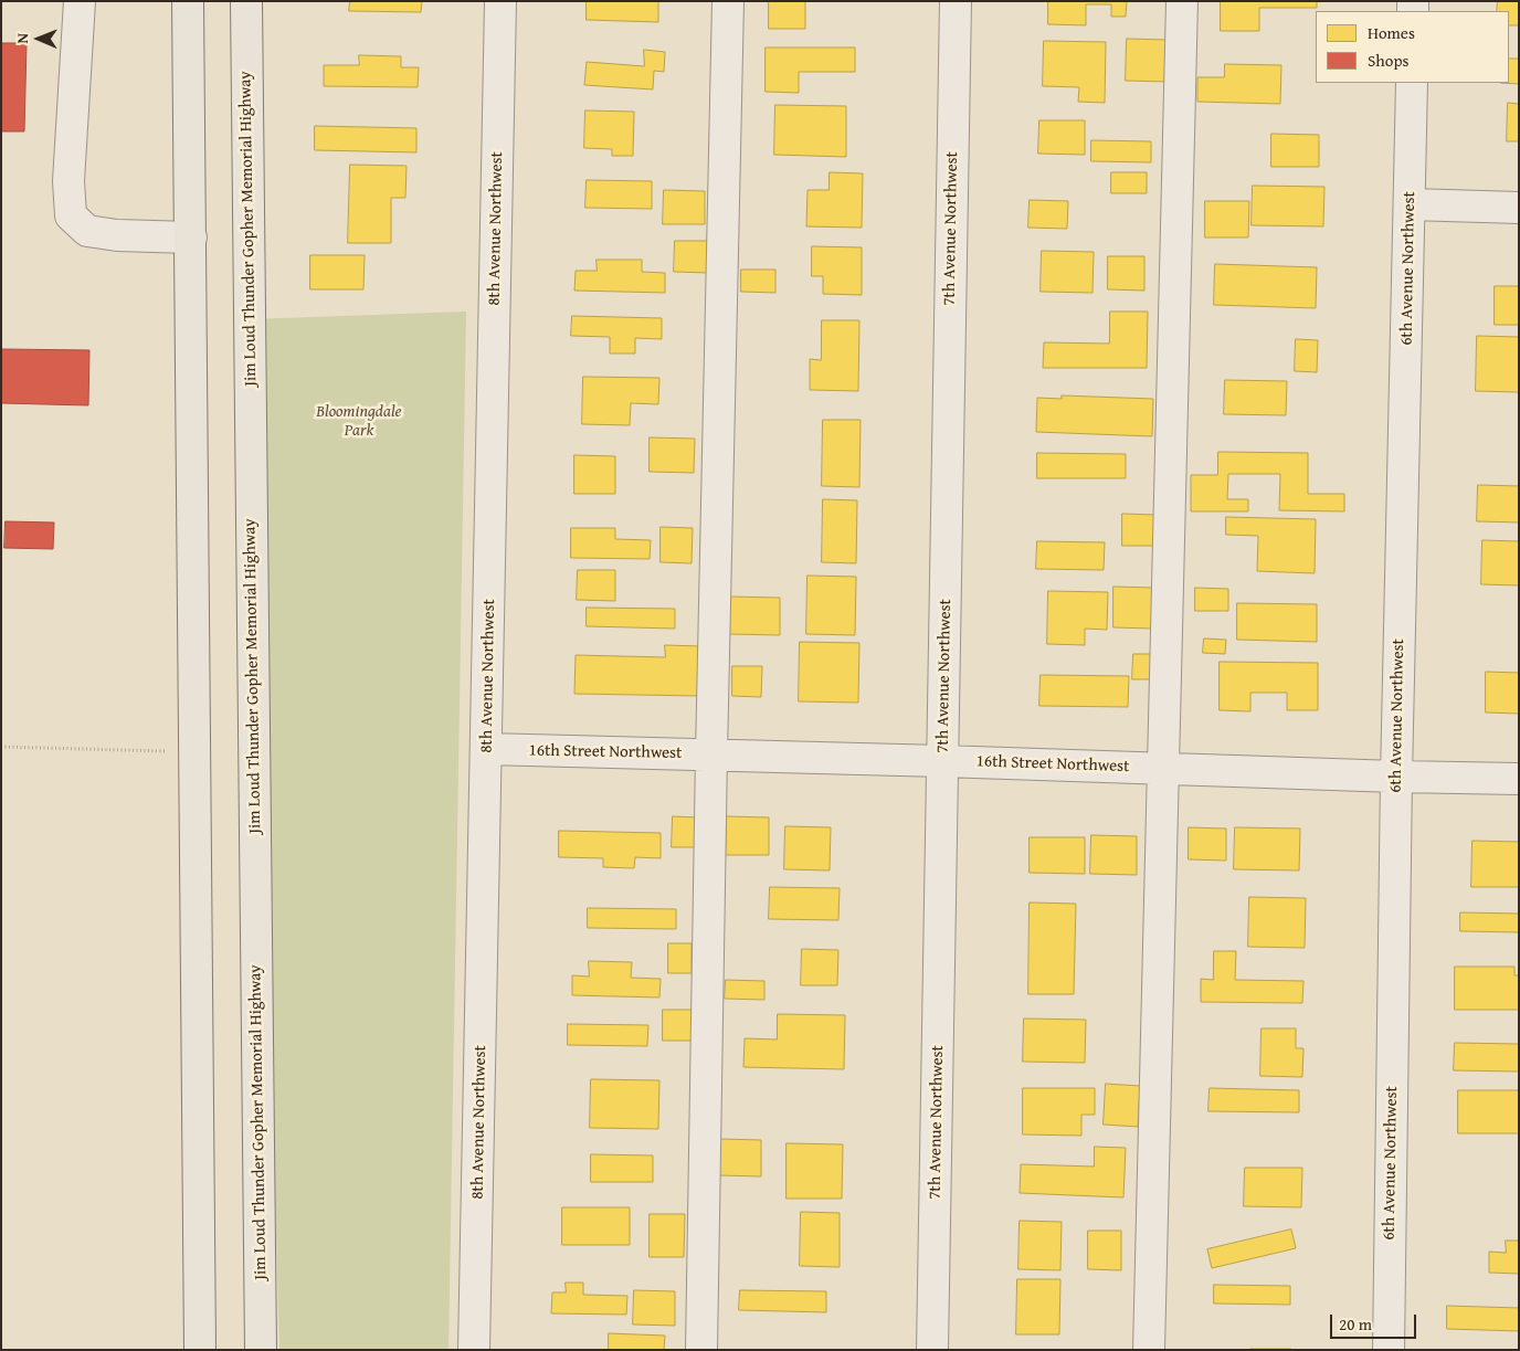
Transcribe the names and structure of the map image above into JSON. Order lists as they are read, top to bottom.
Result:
{
  "streets": {
    "main road": ["Jim Loud Thunder Gopher Memorial Highway"],
    "street": [
      "8th Avenue Northwest",
      "7th Avenue Northwest",
      "6th Avenue Northwest",
      "16th Street Northwest"
    ]
  },
  "crossings": [
    ["8th Avenue Northwest", "16th Street Northwest"],
    ["7th Avenue Northwest", "16th Street Northwest"],
    ["6th Avenue Northwest", "16th Street Northwest"]
  ],
  "parks": ["Bloomingdale Park"],
  "legend": ["Homes", "Shops"],
  "scale_bar": "20 m",
  "north": "left"
}
